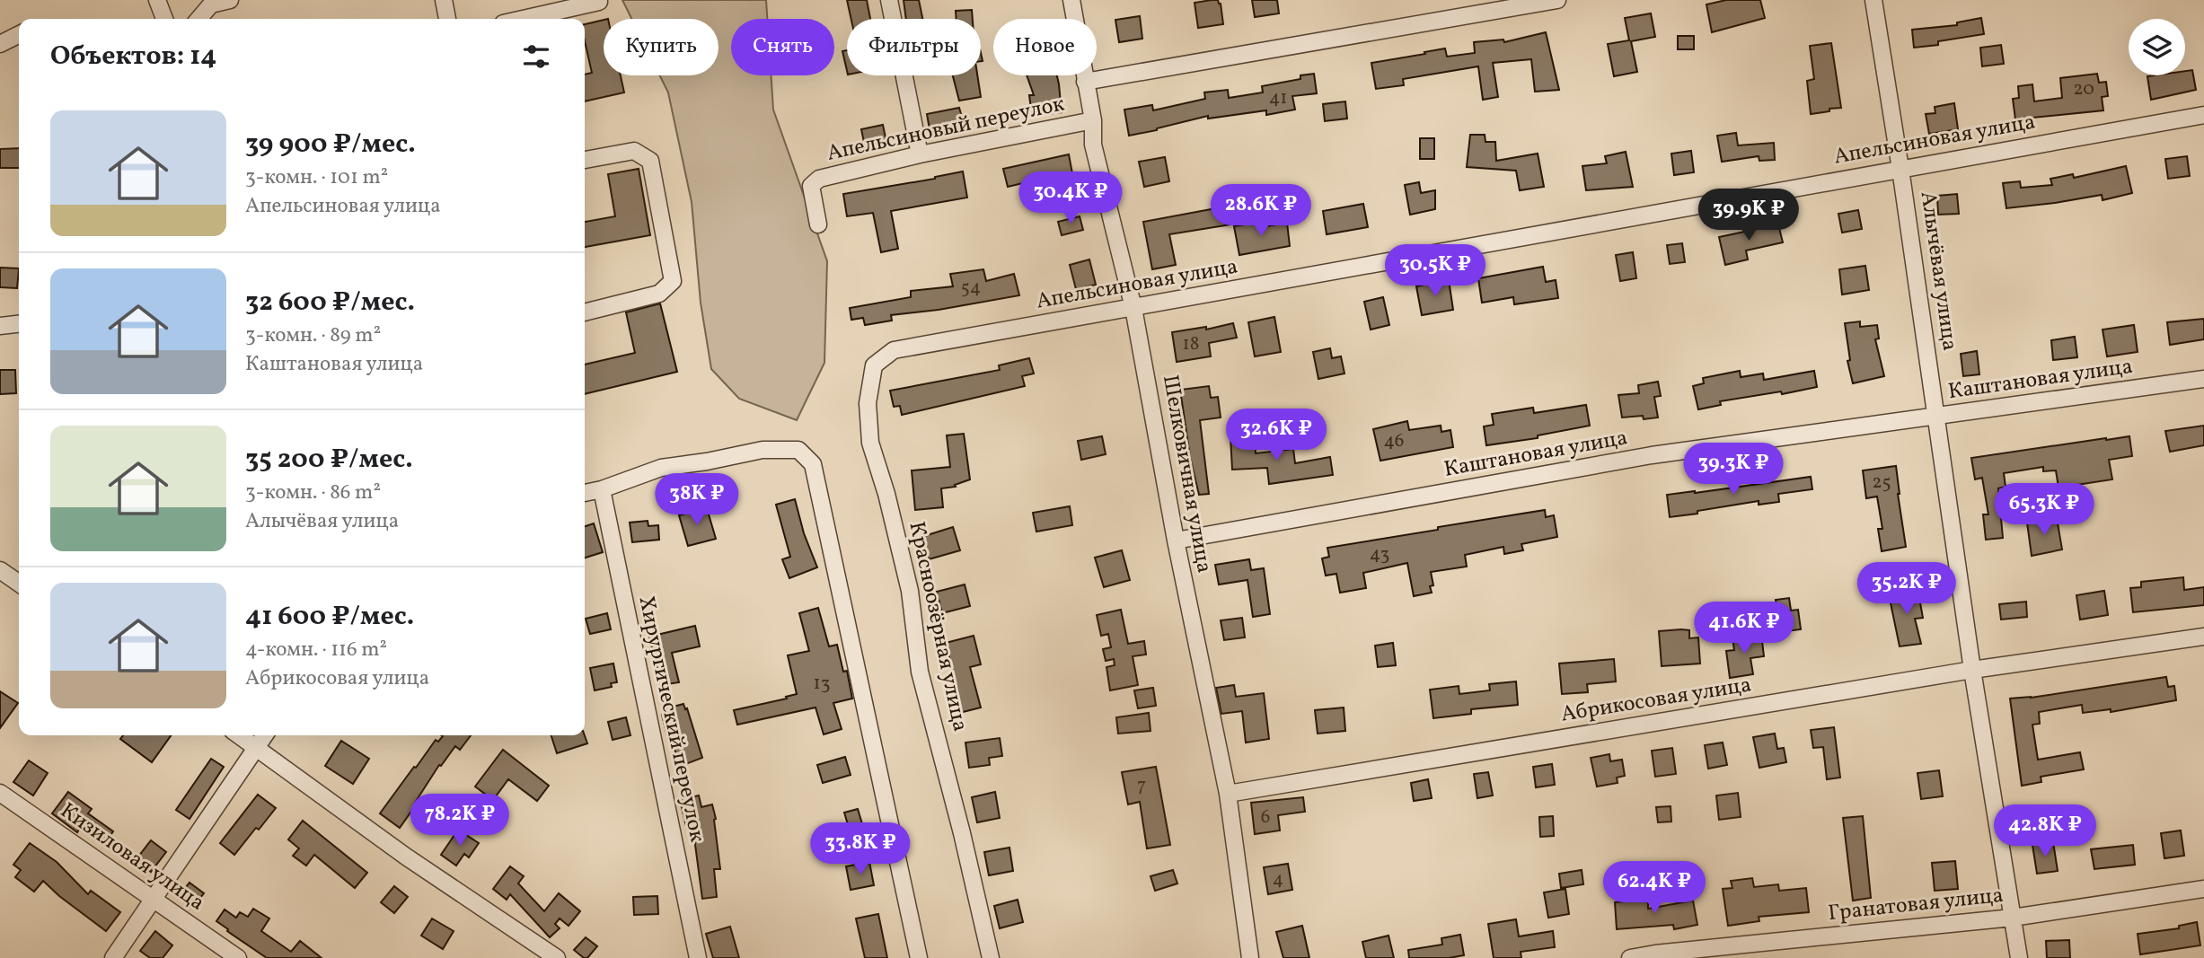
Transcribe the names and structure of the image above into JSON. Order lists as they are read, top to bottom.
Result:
{
  "streets": {
    "street": [
      "Апельсиновый переулок",
      "Апельсиновая улица",
      "Алычёвая улица",
      "Каштановая улица",
      "Шелковичная улица",
      "Красноозёрная улица",
      "Абрикосовая улица",
      "Хирургический переулок",
      "Кизиловая улица",
      "Гранатовая улица"
    ]
  },
  "crossings": [
    ["Апельсиновый переулок", "Шелковичная улица"],
    ["Апельсиновая улица", "Алычёвая улица"],
    ["Апельсиновая улица", "Шелковичная улица"],
    ["Апельсиновая улица", "Красноозёрная улица"],
    ["Алычёвая улица", "Каштановая улица"],
    ["Алычёвая улица", "Абрикосовая улица"],
    ["Алычёвая улица", "Гранатовая улица"],
    ["Каштановая улица", "Шелковичная улица"],
    ["Шелковичная улица", "Абрикосовая улица"]
  ],
  "house_numbers": [
    "20",
    "41",
    "54",
    "18",
    "46",
    "25",
    "43",
    "13",
    "7",
    "6",
    "4"
  ],
  "page": {
    "chip": [
      "Купить",
      "Снять",
      "Фильтры",
      "Новое"
    ],
    "heading": "Объектов: 14",
    "list": [
      {
        "name": "39 900 ₽/мес.",
        "note": "3-комн. · 101 m² · Апельсиновая улица"
      },
      {
        "name": "32 600 ₽/мес.",
        "note": "3-комн. · 89 m² · Каштановая улица"
      },
      {
        "name": "35 200 ₽/мес.",
        "note": "3-комн. · 86 m² · Алычёвая улица"
      },
      {
        "name": "41 600 ₽/мес.",
        "note": "4-комн. · 116 m² · Абрикосовая улица"
      }
    ],
    "price": [
      "30.4K ₽",
      "28.6K ₽",
      "39.9K ₽",
      "30.5K ₽",
      "32.6K ₽",
      "39.3K ₽",
      "38K ₽",
      "65.3K ₽",
      "35.2K ₽",
      "41.6K ₽",
      "78.2K ₽",
      "42.8K ₽",
      "33.8K ₽",
      "62.4K ₽"
    ]
  }
}
